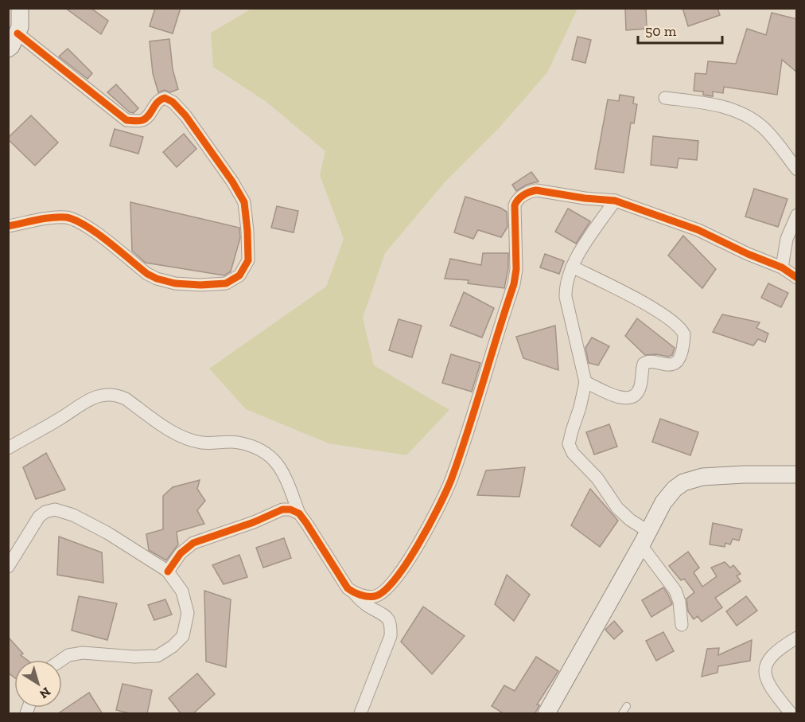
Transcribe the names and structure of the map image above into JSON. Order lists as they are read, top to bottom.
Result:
{
  "scale_bar": "50 m",
  "north": "bottom right"
}
